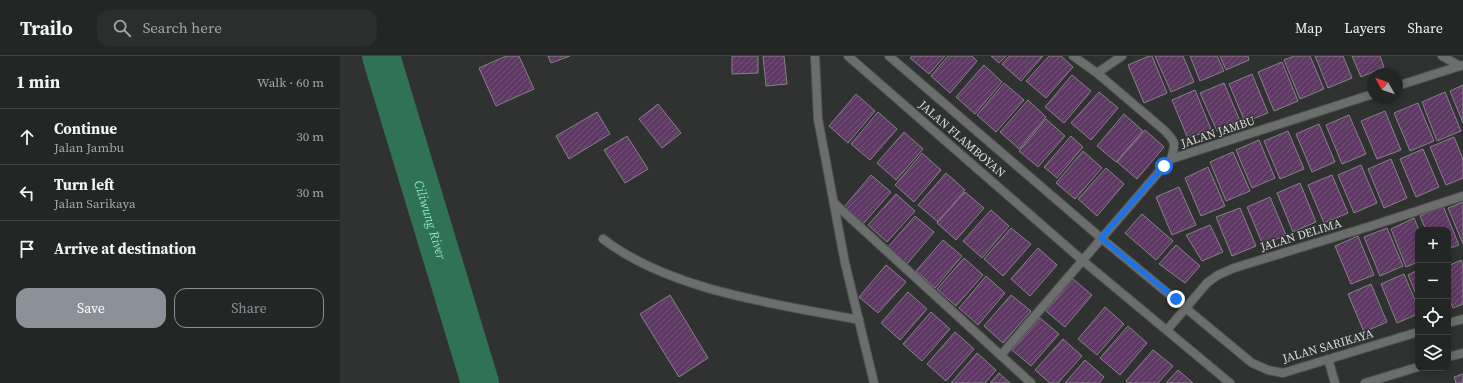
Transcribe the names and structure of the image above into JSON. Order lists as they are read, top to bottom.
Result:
{
  "streets": {
    "street": [
      "JALAN JAMBU",
      "JALAN FLAMBOYAN",
      "JALAN DELIMA",
      "JALAN SARIKAYA"
    ]
  },
  "crossings": [
    ["JALAN JAMBU", "JALAN FLAMBOYAN"],
    ["JALAN JAMBU", "JALAN SARIKAYA"],
    ["JALAN DELIMA", "JALAN SARIKAYA"]
  ],
  "water": ["Ciliwung River"],
  "north": "top left",
  "page": {
    "header": "Trailo",
    "search": "Search here",
    "nav": ["Map", "Layers", "Share"],
    "heading": ["1 min", "Walk · 60 m"],
    "list": [
      ["Continue", "Jalan Jambu", "30 m"],
      ["Turn left", "Jalan Sarikaya", "30 m"],
      "Arrive at destination"
    ],
    "map_buttons": ["+", "−"],
    "buttons": ["Save", "Share"]
  }
}
